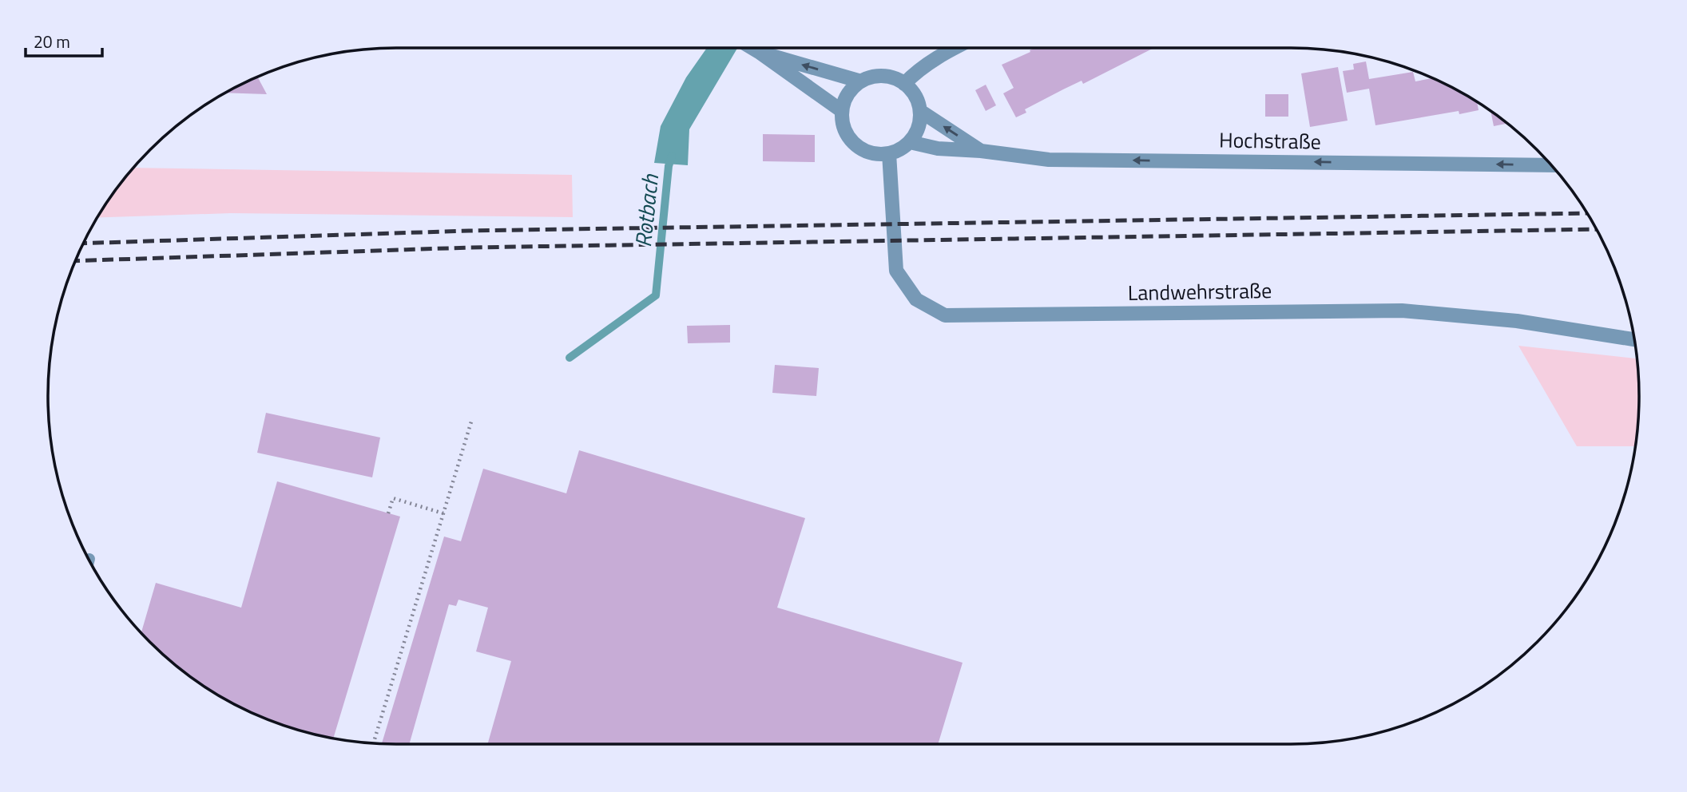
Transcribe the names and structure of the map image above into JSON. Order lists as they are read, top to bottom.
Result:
{
  "streets": {
    "street": ["Hochstraße", "Landwehrstraße"]
  },
  "crossings": [
    ["Hochstraße", "Landwehrstraße"]
  ],
  "one_way": ["Hochstraße"],
  "water": ["Rotbach"],
  "scale_bar": "20 m"
}
